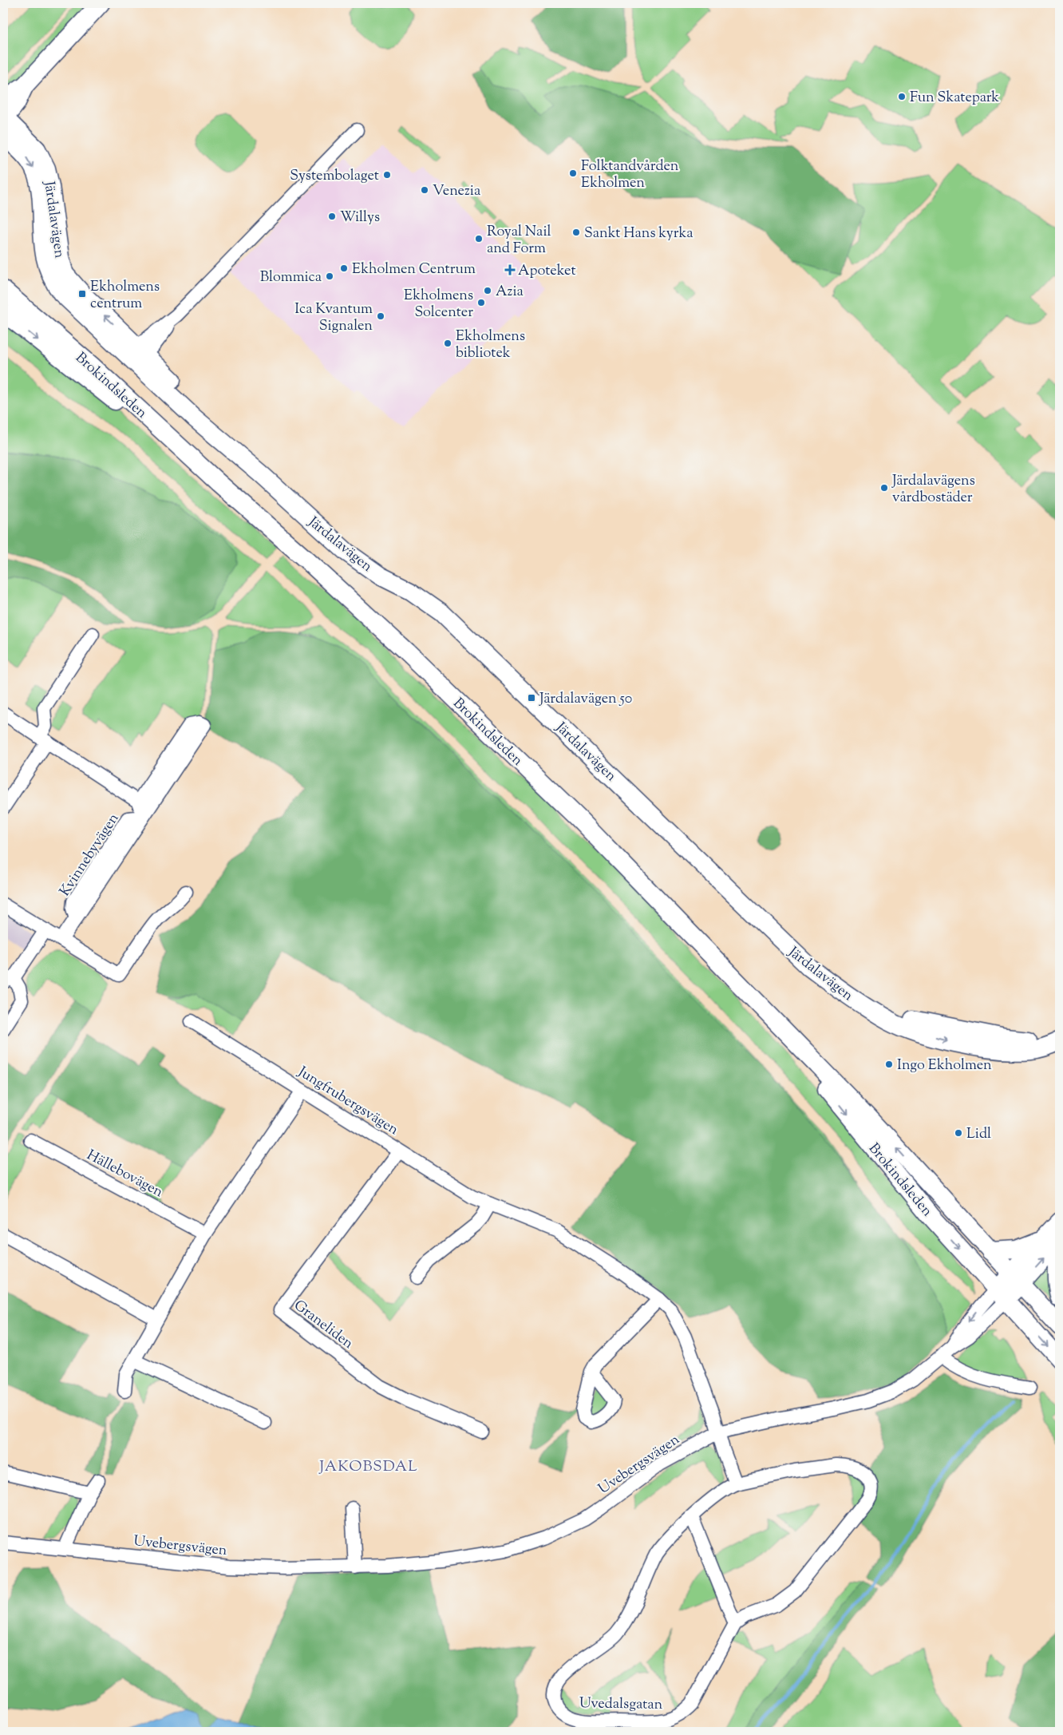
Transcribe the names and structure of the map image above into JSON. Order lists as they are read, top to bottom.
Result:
{
  "streets": {
    "main road": ["Järdalavägen", "Brokindsleden"],
    "street": [
      "Kvinnebyvägen",
      "Jungfrubergsvägen",
      "Hällebovägen",
      "Graneliden",
      "Uvebergsvägen",
      "Uvedalsgatan"
    ]
  },
  "crossings": [
    ["Brokindsleden", "Uvebergsvägen"],
    ["Jungfrubergsvägen", "Graneliden"],
    ["Jungfrubergsvägen", "Uvebergsvägen"]
  ],
  "districts": ["JAKOBSDAL"],
  "places": {
    "other": [
      "Fun Skatepark",
      "Folktandvården Ekholmen",
      "Systembolaget",
      "Venezia",
      "Willys",
      "Sankt Hans kyrka",
      "Royal Nail and Form",
      "Ekholmen Centrum",
      "Blommica",
      "Azia",
      "Ekholmens Solcenter",
      "Ica Kvantum Signalen",
      "Ekholmens bibliotek",
      "Järdalavägens vårdbostäder",
      "Ingo Ekholmen",
      "Lidl"
    ],
    "health": ["Apoteket"],
    "transit": ["Ekholmens centrum", "Järdalavägen 50"]
  }
}
